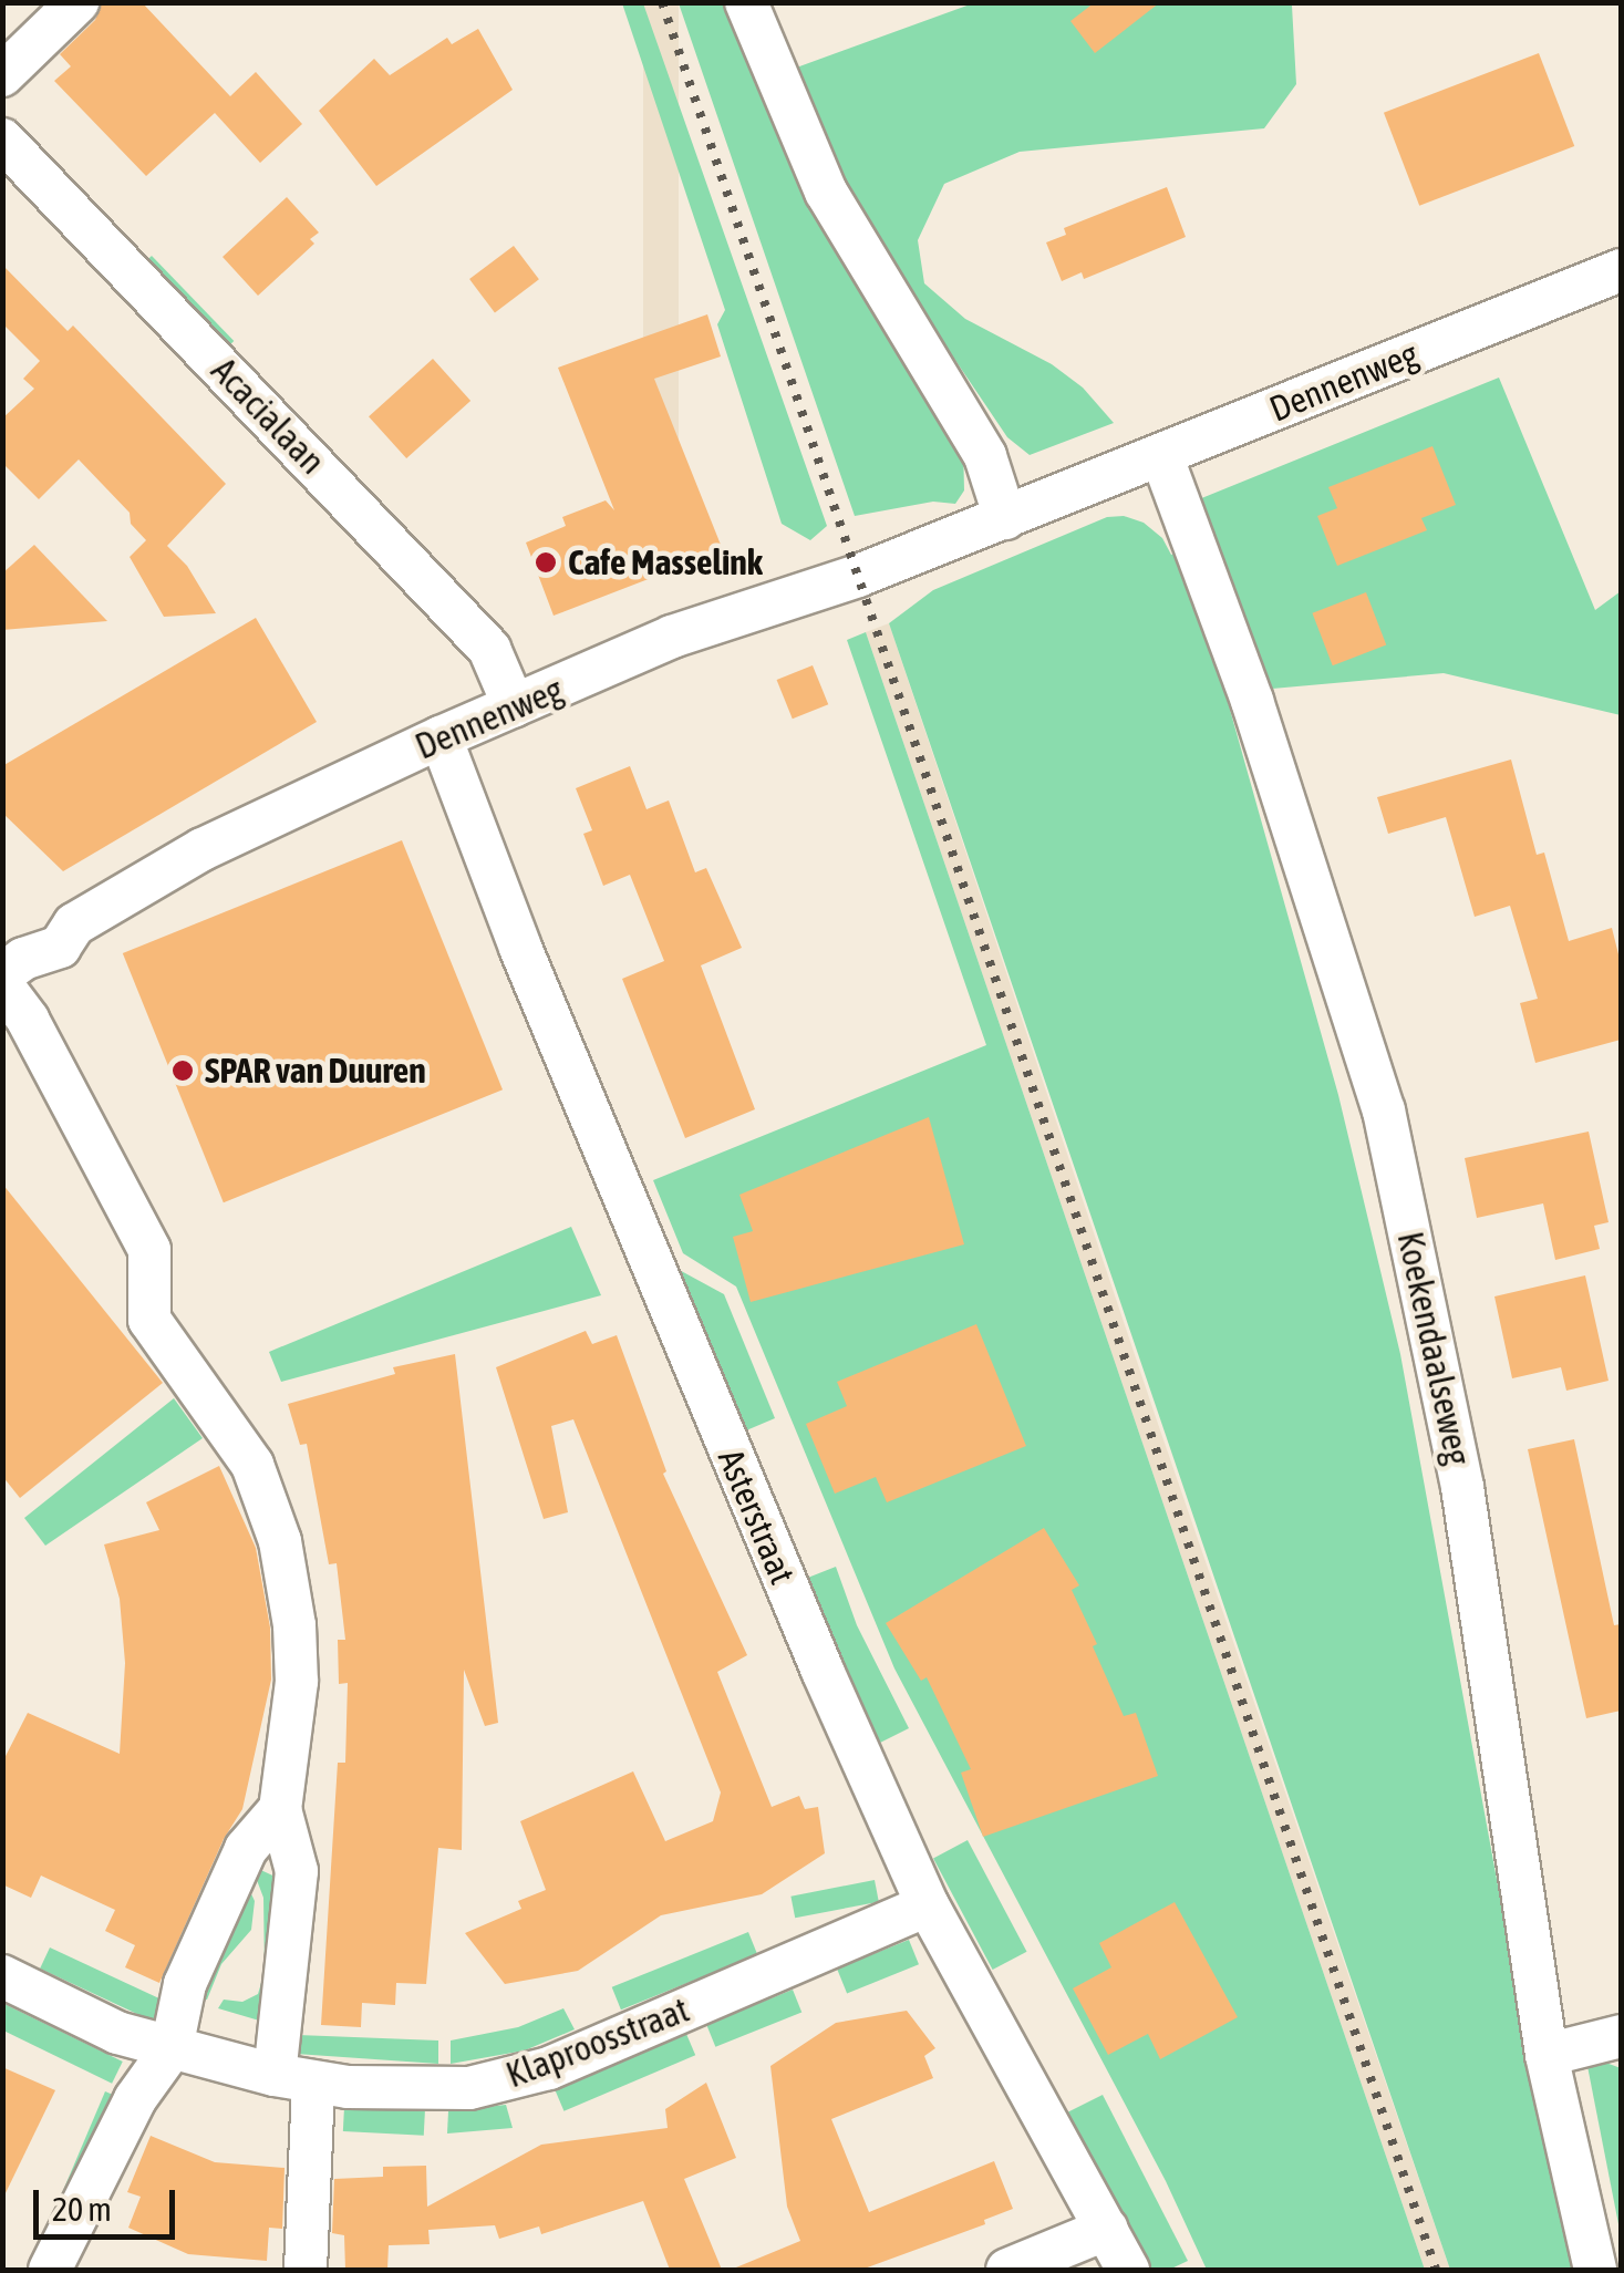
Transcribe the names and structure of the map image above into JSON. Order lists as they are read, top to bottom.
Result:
{
  "streets": {
    "street": [
      "Dennenweg",
      "Acacialaan",
      "Koekendaalseweg",
      "Asterstraat",
      "Klaproosstraat"
    ]
  },
  "crossings": [
    ["Dennenweg", "Acacialaan"],
    ["Dennenweg", "Koekendaalseweg"],
    ["Dennenweg", "Asterstraat"],
    ["Asterstraat", "Klaproosstraat"]
  ],
  "places": ["Cafe Masselink", "SPAR van Duuren"],
  "scale_bar": "20 m"
}
